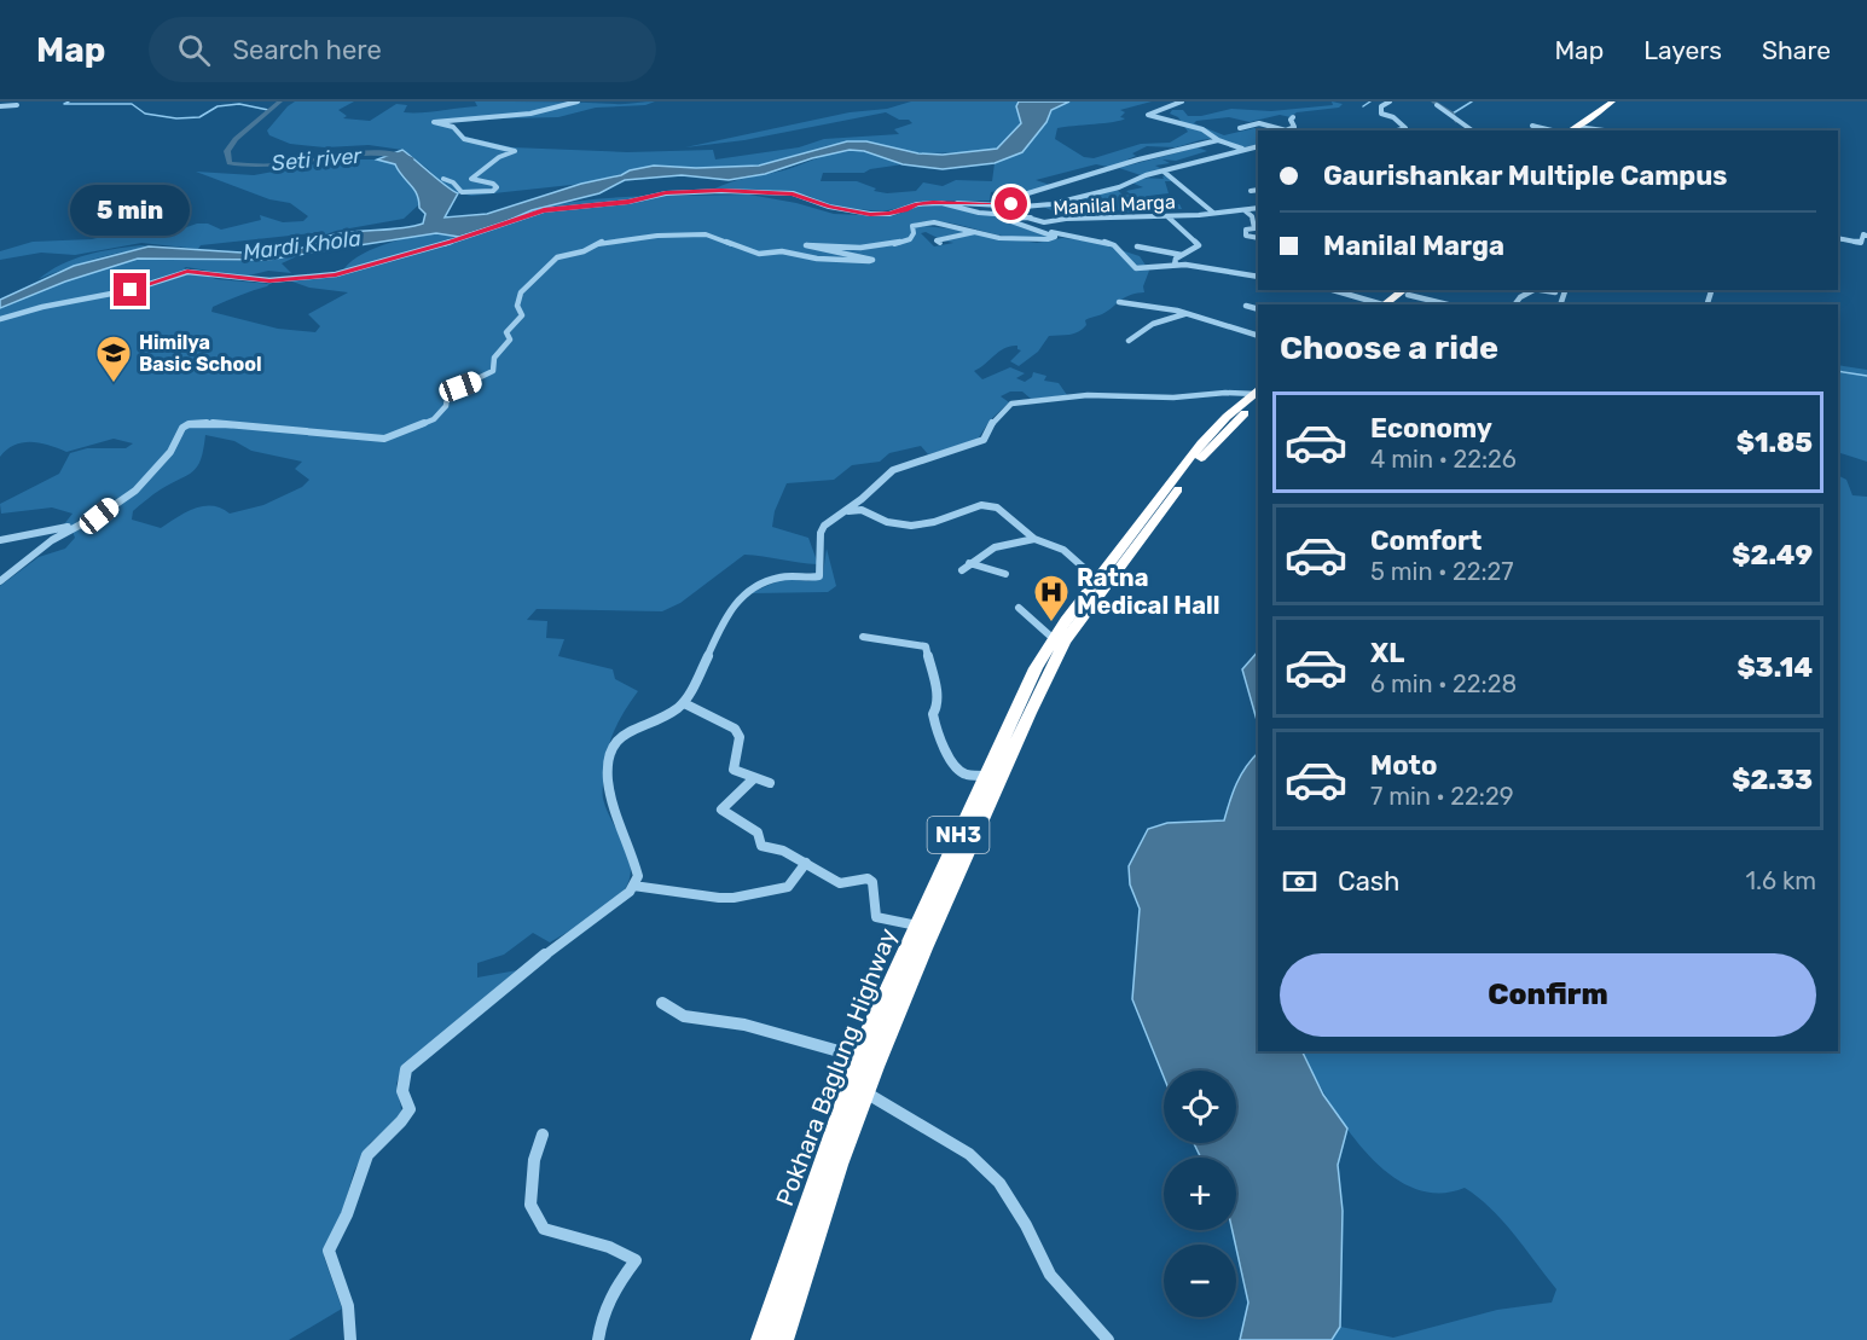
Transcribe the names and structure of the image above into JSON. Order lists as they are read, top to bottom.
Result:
{
  "streets": {
    "highway": ["NH3", "Pokhara Baglung Highway"],
    "street": ["Manilal Marga"]
  },
  "water": ["Seti river", "Mardi Khola"],
  "places": {
    "school or university": ["Himilya Basic School"],
    "hospital": ["Ratna Medical Hall"]
  },
  "page": {
    "header": "Map",
    "search": "Search here",
    "nav": ["Map", "Layers", "Share"],
    "banner": ["Gaurishankar Multiple Campus", "Manilal Marga"],
    "bubble": "5 min",
    "heading": "Choose a ride",
    "list": [
      {
        "name": "Economy",
        "note": "4 min · 22:26",
        "value": "$1.85"
      },
      {
        "name": "Comfort",
        "note": "5 min · 22:27",
        "value": "$2.49"
      },
      {
        "name": "XL",
        "note": "6 min · 22:28",
        "value": "$3.14"
      },
      {
        "name": "Moto",
        "note": "7 min · 22:29",
        "value": "$2.33"
      }
    ],
    "pay": ["Cash", "1.6 km"],
    "buttons": "Confirm",
    "map_buttons": ["+", "−"]
  }
}
